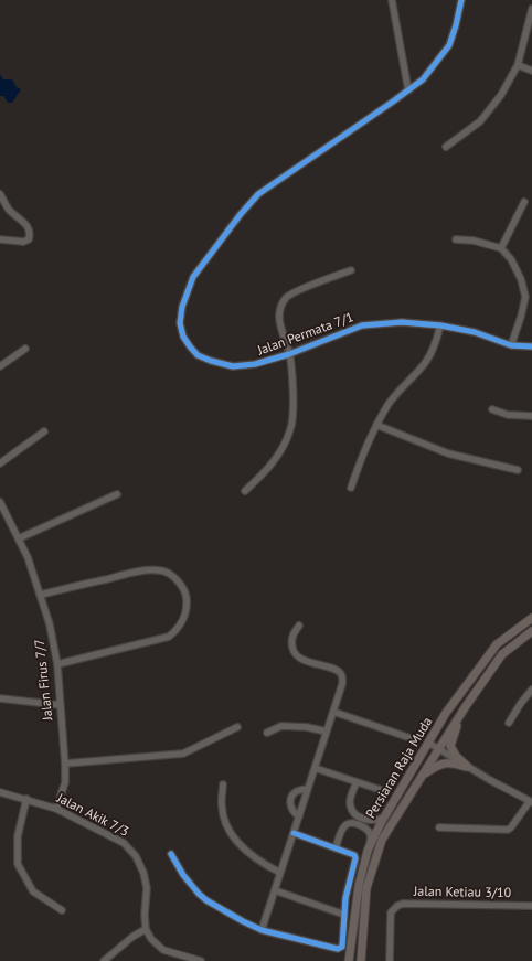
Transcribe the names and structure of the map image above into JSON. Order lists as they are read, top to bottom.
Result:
{
  "streets": {
    "main road": ["Persiaran Raja Muda"],
    "street": [
      "Jalan Permata 7/1",
      "Jalan Firus 7/7",
      "Jalan Akik 7/3",
      "Jalan Ketiau 3/10"
    ]
  },
  "crossings": [
    ["Jalan Firus 7/7", "Jalan Akik 7/3"]
  ]
}
